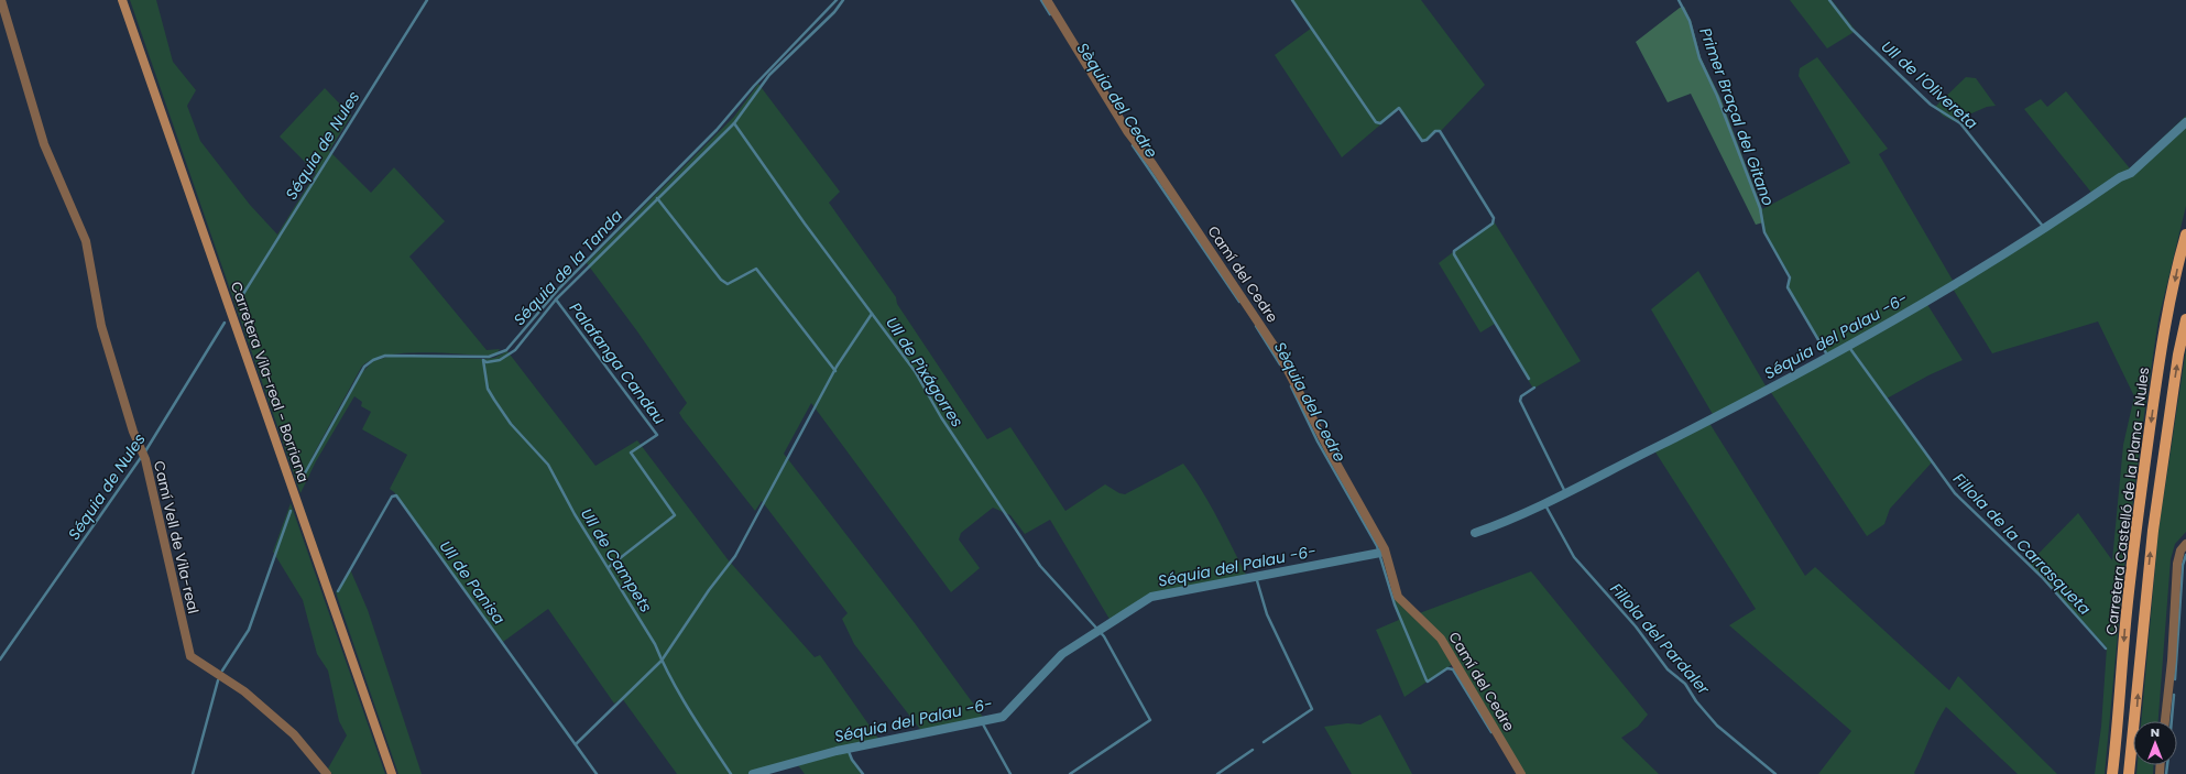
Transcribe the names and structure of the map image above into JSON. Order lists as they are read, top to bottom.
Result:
{
  "streets": {
    "main road": ["Carretera Vila-real - Borriana", "Carretera Castelló de la Plana - Nules"],
    "street": ["Camí del Cedre", "Camí Vell de Vila-real"]
  },
  "water": [
    "Ull de l'Olivereta",
    "Sèquia del Cedre",
    "Primer Braçal del Gitano",
    "Séquia de Nules",
    "Séquia de la Tanda",
    "Séquia del Palau -6-",
    "Palafanga Candau",
    "Ull de Pixágorres",
    "Fillola de la Carrasqueta",
    "Ull de Campets",
    "Ull de Panisa",
    "Fillola del Pardaler"
  ],
  "north": "top"
}
